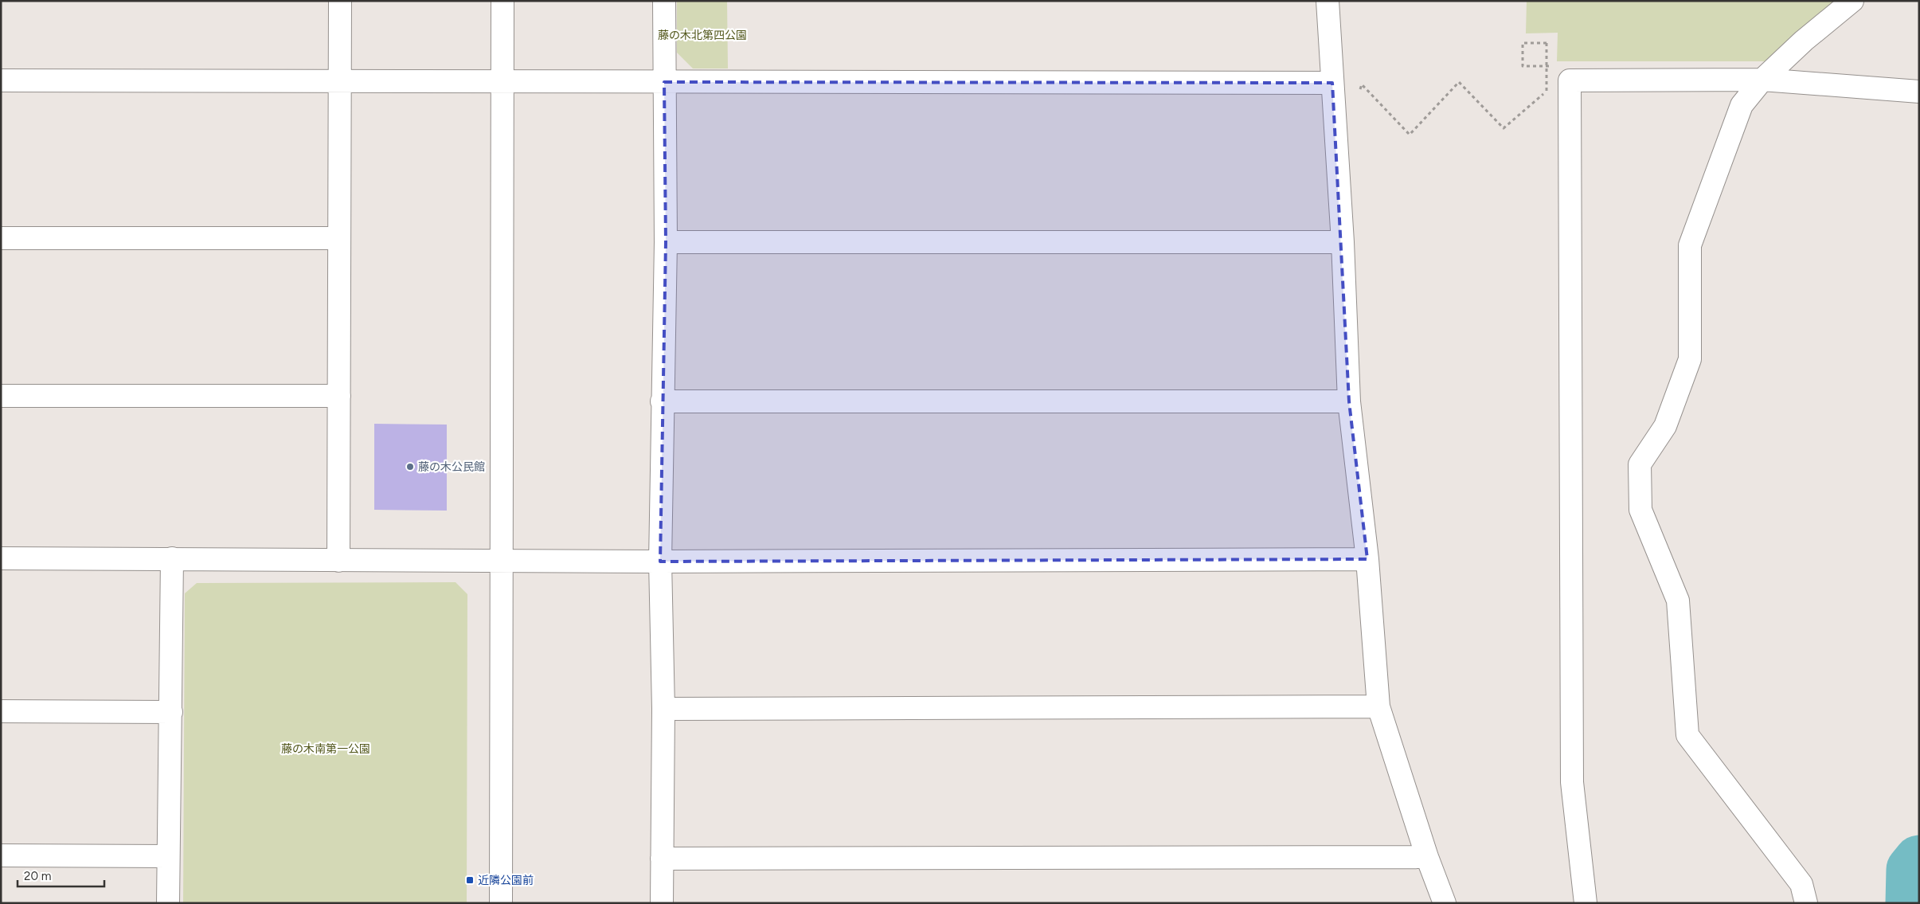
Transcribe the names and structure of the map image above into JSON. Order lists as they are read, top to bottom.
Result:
{
  "parks": ["藤の木北第四公園", "藤の木南第一公園"],
  "places": {
    "other": ["藤の木公民館"],
    "transit": ["近隣公園前"]
  },
  "scale_bar": "20 m"
}
